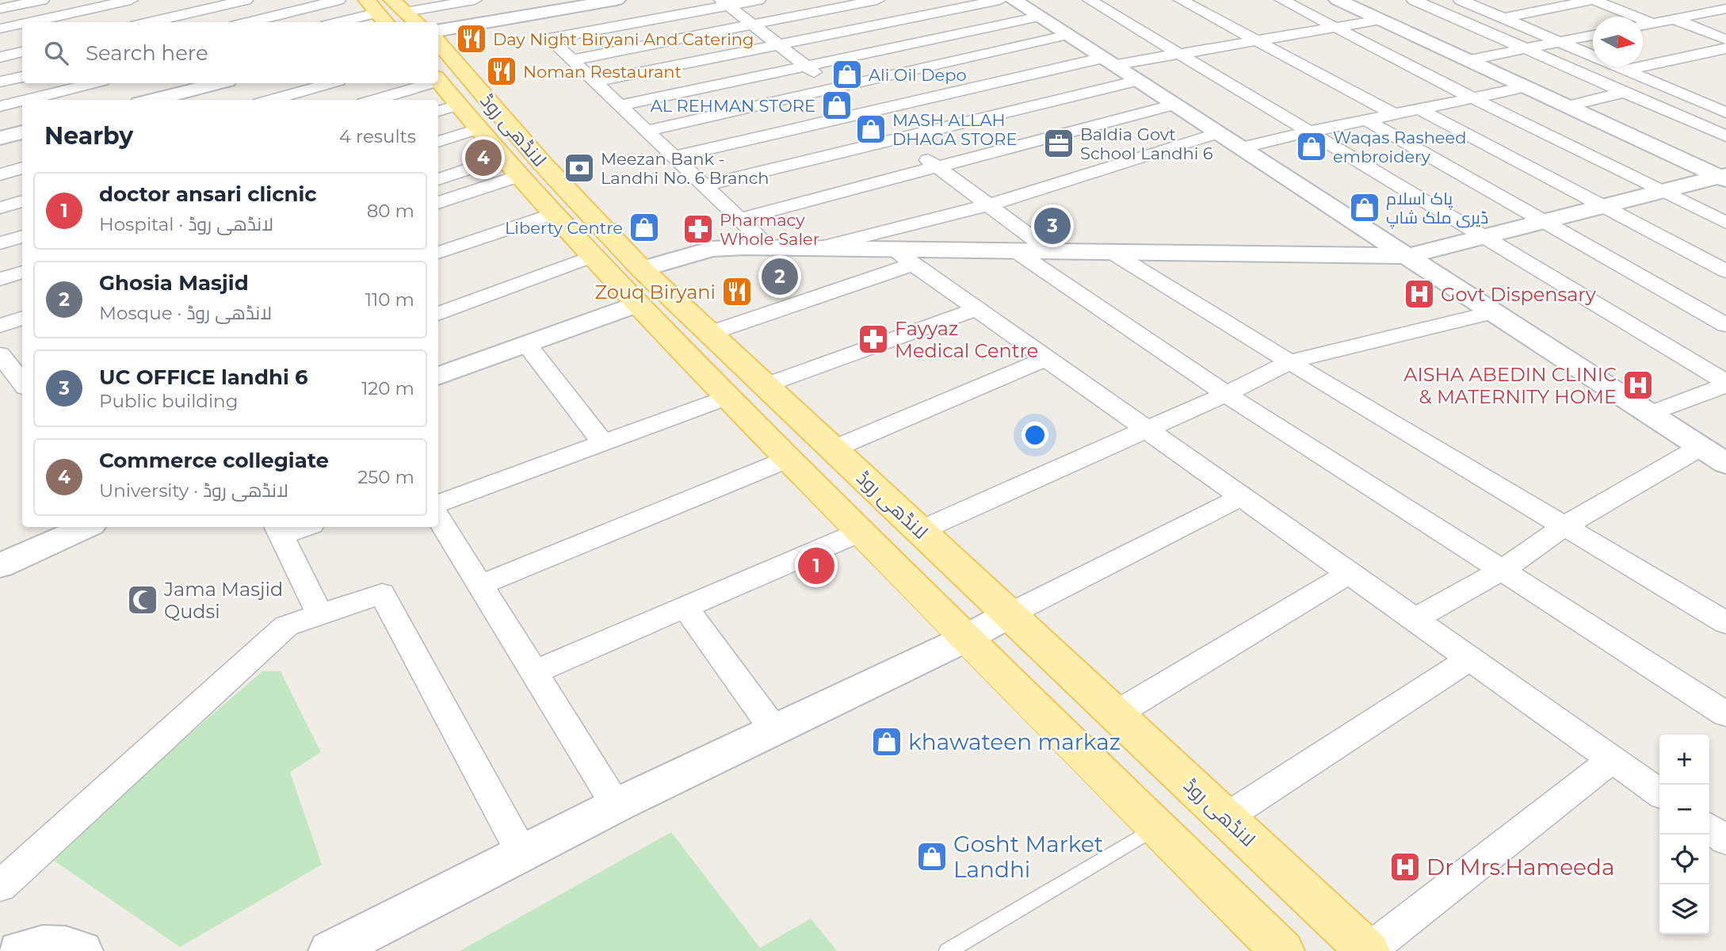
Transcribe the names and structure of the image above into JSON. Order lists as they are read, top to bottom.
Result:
{
  "streets": {
    "main road": ["لانڈھی روڈ"]
  },
  "places": {
    "restaurant": ["Day Night Biryani And Catering", "Noman Restaurant", "Zouq Biryani"],
    "shop": [
      "Ali Oil Depo",
      "AL REHMAN STORE",
      "MASH ALLAH DHAGA STORE",
      "Waqas Rasheed embroidery",
      "پاک اسلام ڈیری ملک شاپ",
      "Liberty Centre",
      "khawateen markaz",
      "Gosht Market Landhi"
    ],
    "office": ["Baldia Govt School Landhi 6"],
    "bank": ["Meezan Bank - Landhi No. 6 Branch"],
    "pharmacy": ["Pharmacy Whole Saler", "Fayyaz Medical Centre"],
    "hospital": ["Govt Dispensary", "AISHA ABEDIN CLINIC & MATERNITY HOME", "Dr Mrs.Hameeda"],
    "mosque": ["Jama Masjid Qudsi"]
  },
  "north": "right",
  "page": {
    "search": "Search here",
    "heading": ["Nearby", "4 results"],
    "pins": [
      "4",
      "3",
      "2",
      "1"
    ],
    "list": [
      {
        "mark": "1",
        "name": "doctor ansari clicnic",
        "note": "Hospital · لانڈھی روڈ",
        "value": "80 m"
      },
      {
        "mark": "2",
        "name": "Ghosia Masjid",
        "note": "Mosque · لانڈھی روڈ",
        "value": "110 m"
      },
      {
        "mark": "3",
        "name": "UC OFFICE landhi 6",
        "note": "Public building",
        "value": "120 m"
      },
      {
        "mark": "4",
        "name": "Commerce collegiate",
        "note": "University · لانڈھی روڈ",
        "value": "250 m"
      }
    ],
    "map_buttons": ["+", "−"]
  }
}
